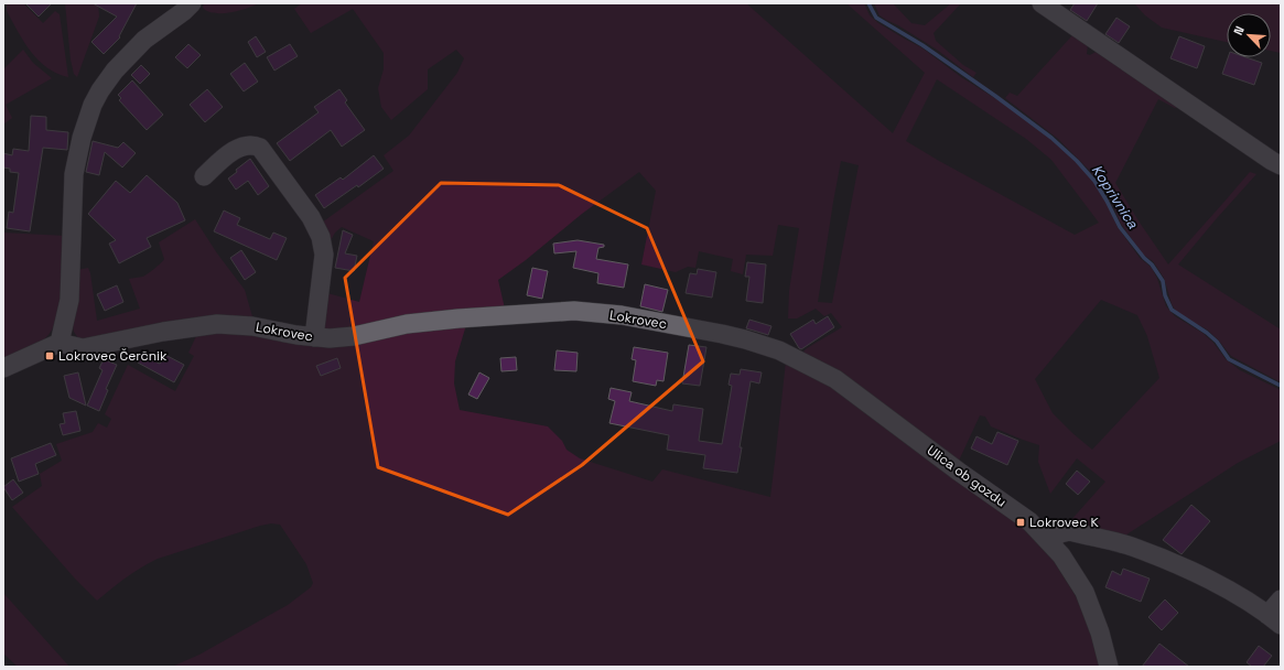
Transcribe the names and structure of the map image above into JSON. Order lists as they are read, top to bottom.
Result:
{
  "streets": {
    "street": ["Lokrovec", "Ulica ob gozdu"]
  },
  "crossings": [
    ["Lokrovec", "Ulica ob gozdu"]
  ],
  "water": ["Koprivnica"],
  "places": {
    "transit": ["Lokrovec Čerčnik", "Lokrovec K"]
  },
  "north": "top left"
}
